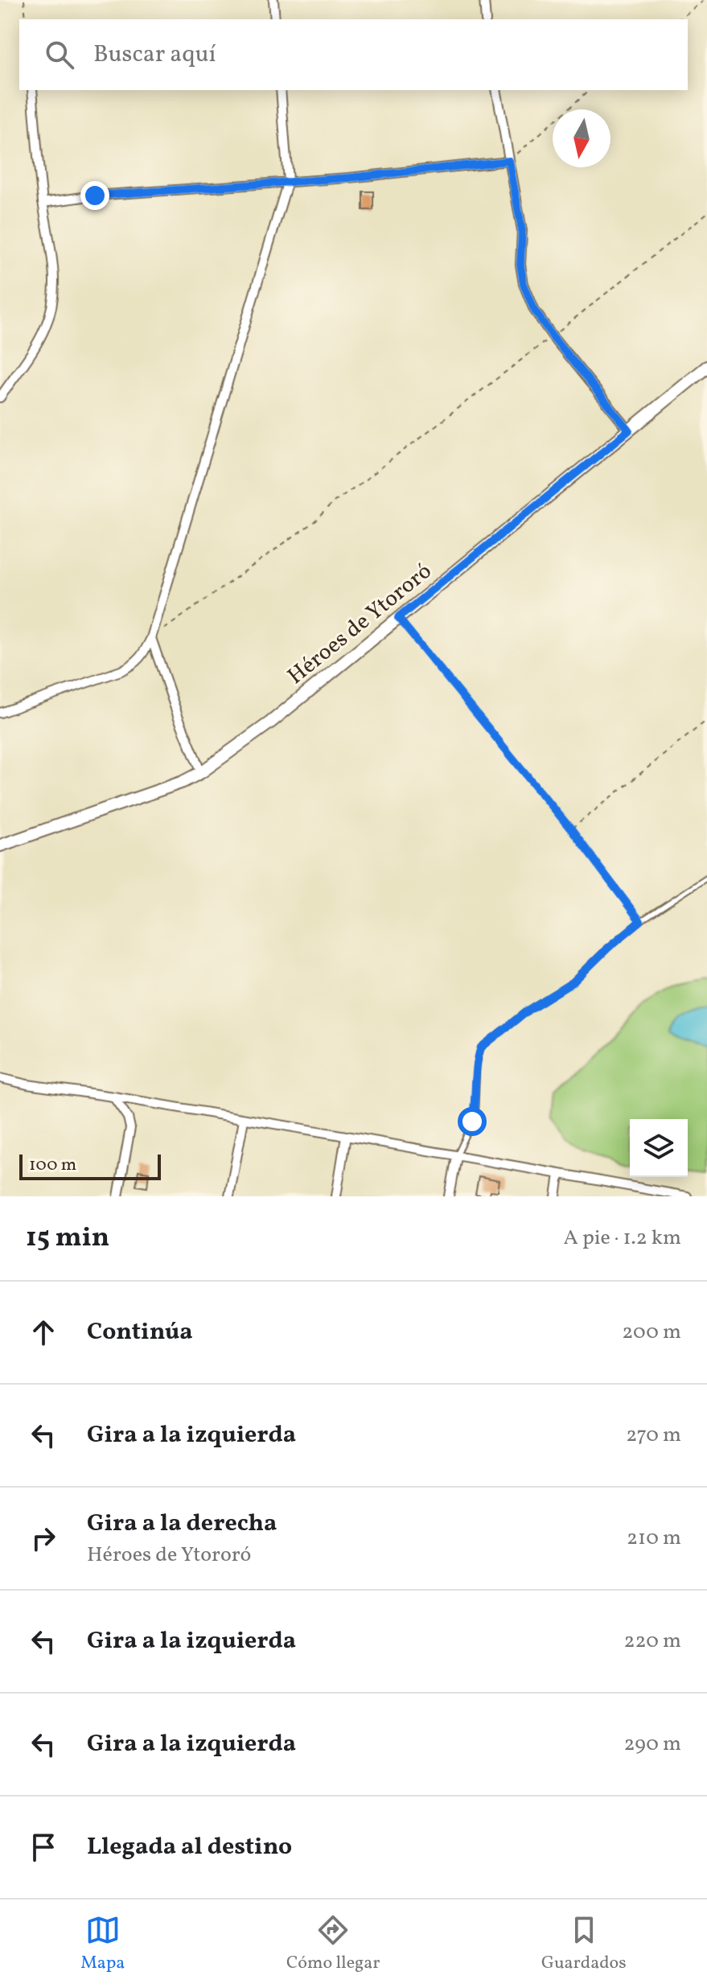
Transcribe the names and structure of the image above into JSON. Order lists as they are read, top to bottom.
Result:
{
  "streets": {
    "main road": ["Héroes de Ytororó"]
  },
  "scale_bar": "100 m",
  "north": "bottom",
  "page": {
    "search": "Buscar aquí",
    "scale": "100 m",
    "heading": ["15 min", "A pie · 1.2 km"],
    "list": [
      ["Continúa", "200 m"],
      ["Gira a la izquierda", "270 m"],
      ["Gira a la derecha", "Héroes de Ytororó", "210 m"],
      ["Gira a la izquierda", "220 m"],
      ["Gira a la izquierda", "290 m"],
      "Llegada al destino"
    ],
    "nav": ["Mapa", "Cómo llegar", "Guardados"]
  }
}
